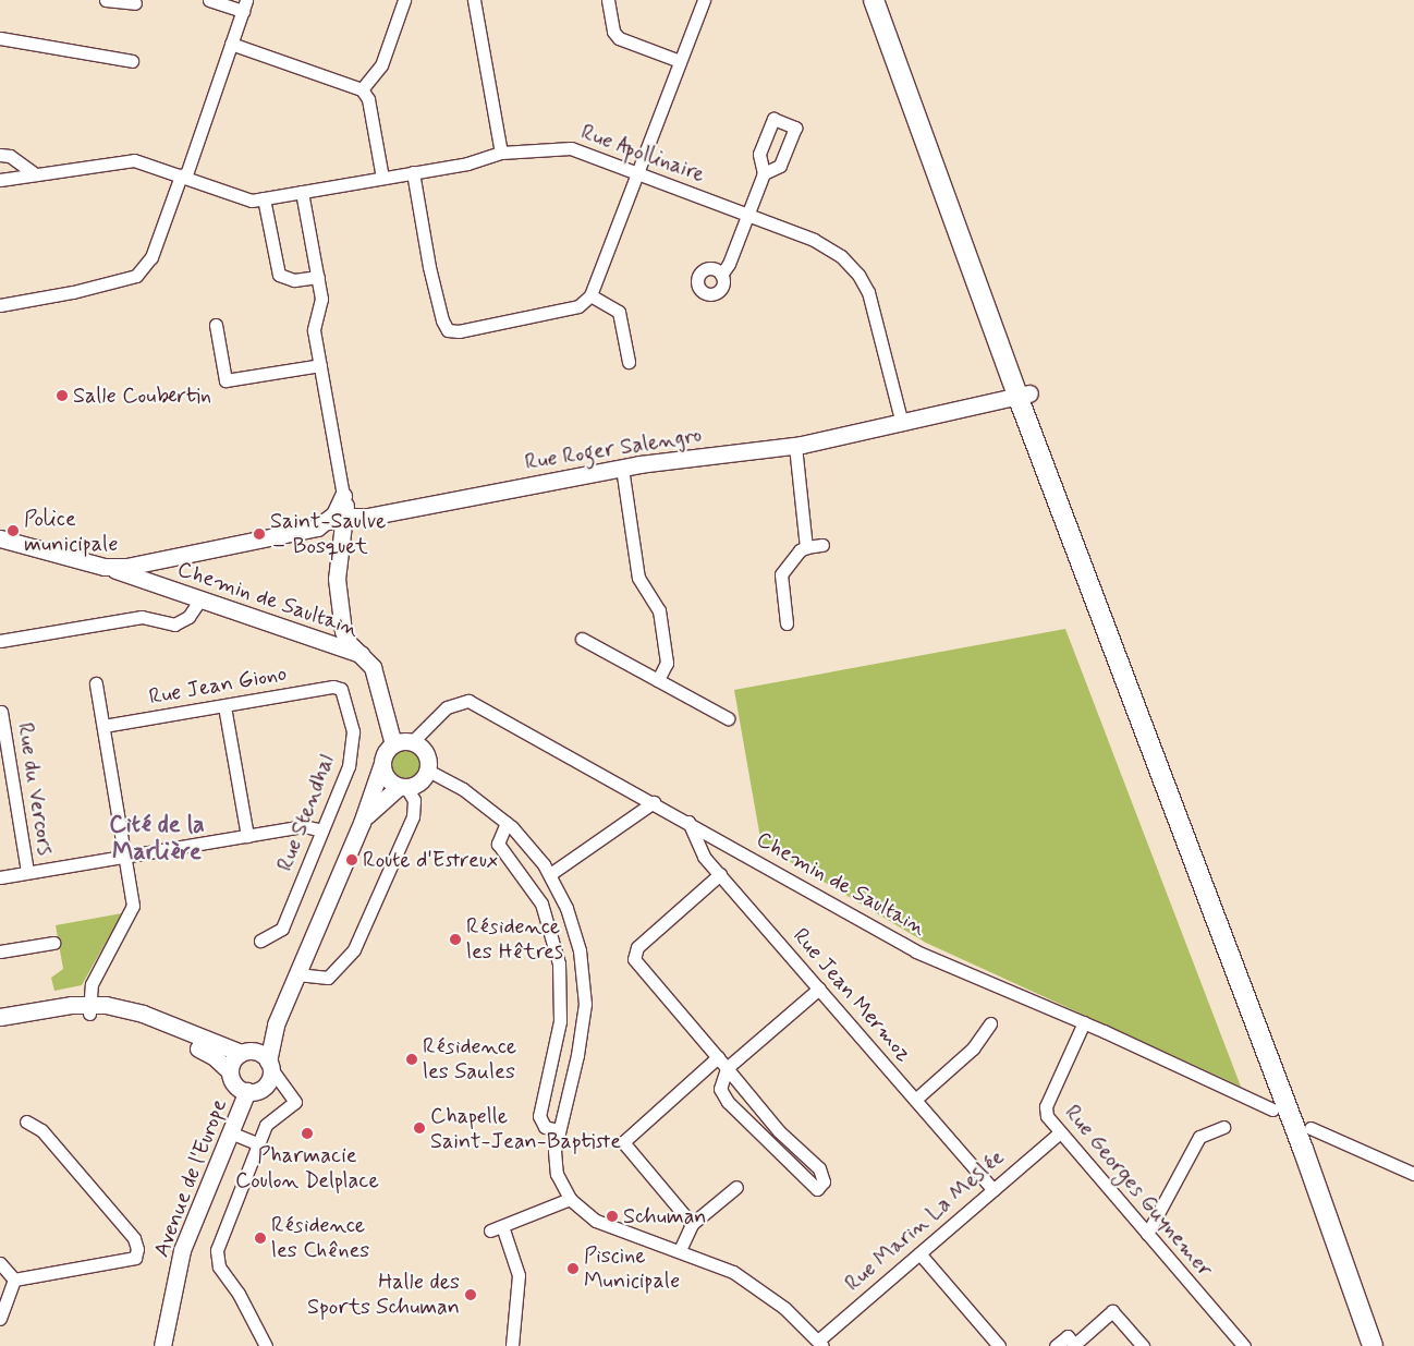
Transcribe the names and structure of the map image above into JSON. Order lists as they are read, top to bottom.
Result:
{
  "streets": {
    "street": [
      "Rue Apollinaire",
      "Rue Roger Salengro",
      "Chemin de Saultain",
      "Rue Jean Giono",
      "Rue du Vercors",
      "Rue Stendhal",
      "Rue Jean Mermoz",
      "Avenue de l'Europe",
      "Rue Georges Guynemer",
      "Rue Marin La Meslée"
    ]
  },
  "crossings": [
    ["Rue Apollinaire", "Rue Roger Salengro"],
    ["Chemin de Saultain", "Rue Jean Mermoz"],
    ["Chemin de Saultain", "Rue Georges Guynemer"],
    ["Rue Jean Giono", "Rue Stendhal"],
    ["Rue Jean Mermoz", "Rue Marin La Meslée"],
    ["Rue Georges Guynemer", "Rue Marin La Meslée"]
  ],
  "districts": ["Cité de la Marlière"],
  "places": [
    "Salle Coubertin",
    "Police municipale",
    "Saint-Saulve – Bosquet",
    "Route d'Estreux",
    "Résidence les Hêtres",
    "Résidence les Saules",
    "Chapelle Saint-Jean-Baptiste",
    "Pharmacie Coulon Delplace",
    "Schuman",
    "Résidence les Chênes",
    "Piscine Municipale",
    "Halle des Sports Schuman"
  ]
}
